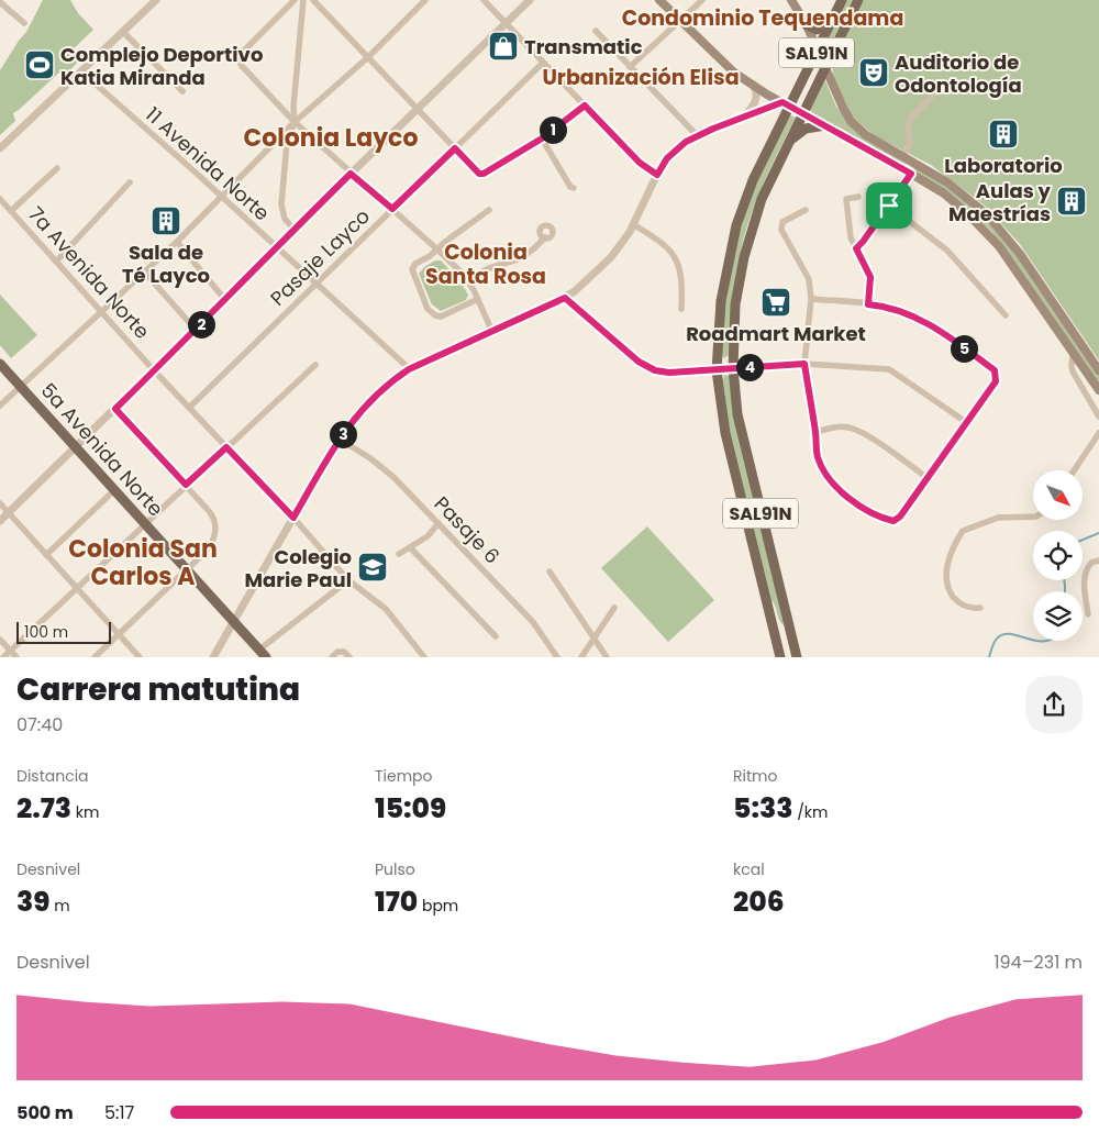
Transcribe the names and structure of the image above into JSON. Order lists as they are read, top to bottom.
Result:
{
  "streets": {
    "main road": ["SAL91N", "5a Avenida Norte"],
    "street": [
      "11 Avenida Norte",
      "Pasaje Layco",
      "7a Avenida Norte",
      "Pasaje 6"
    ]
  },
  "crossings": [
    ["11 Avenida Norte", "Pasaje Layco"],
    ["Pasaje Layco", "7a Avenida Norte"]
  ],
  "districts": [
    "Condominio Tequendama",
    "Urbanización Elisa",
    "Colonia Layco",
    "Colonia Santa Rosa",
    "Colonia San Carlos A"
  ],
  "places": {
    "shop": ["Transmatic"],
    "sports": ["Complejo Deportivo Katia Miranda"],
    "theatre": ["Auditorio de Odontología"],
    "building": ["Laboratorio", "Aulas y Maestrías", "Sala de Té Layco"],
    "supermarket": ["Roadmart Market"],
    "school or university": ["Colegio Marie Paul"]
  },
  "scale_bar": "100 m",
  "north": "bottom right",
  "page": {
    "pins": [
      "1",
      "2",
      "5",
      "4",
      "3"
    ],
    "scale": "100 m",
    "heading": ["Carrera matutina", "07:40"],
    "stats": [
      ["Distancia", "2.73 km"],
      ["Tiempo", "15:09"],
      ["Ritmo", "5:33 /km"],
      ["Desnivel", "39 m"],
      ["Pulso", "170 bpm"],
      ["kcal", "206"]
    ],
    "chart": ["Desnivel", "194–231 m"],
    "list": [
      {
        "name": "500 m",
        "note": "5:17"
      }
    ]
  }
}
